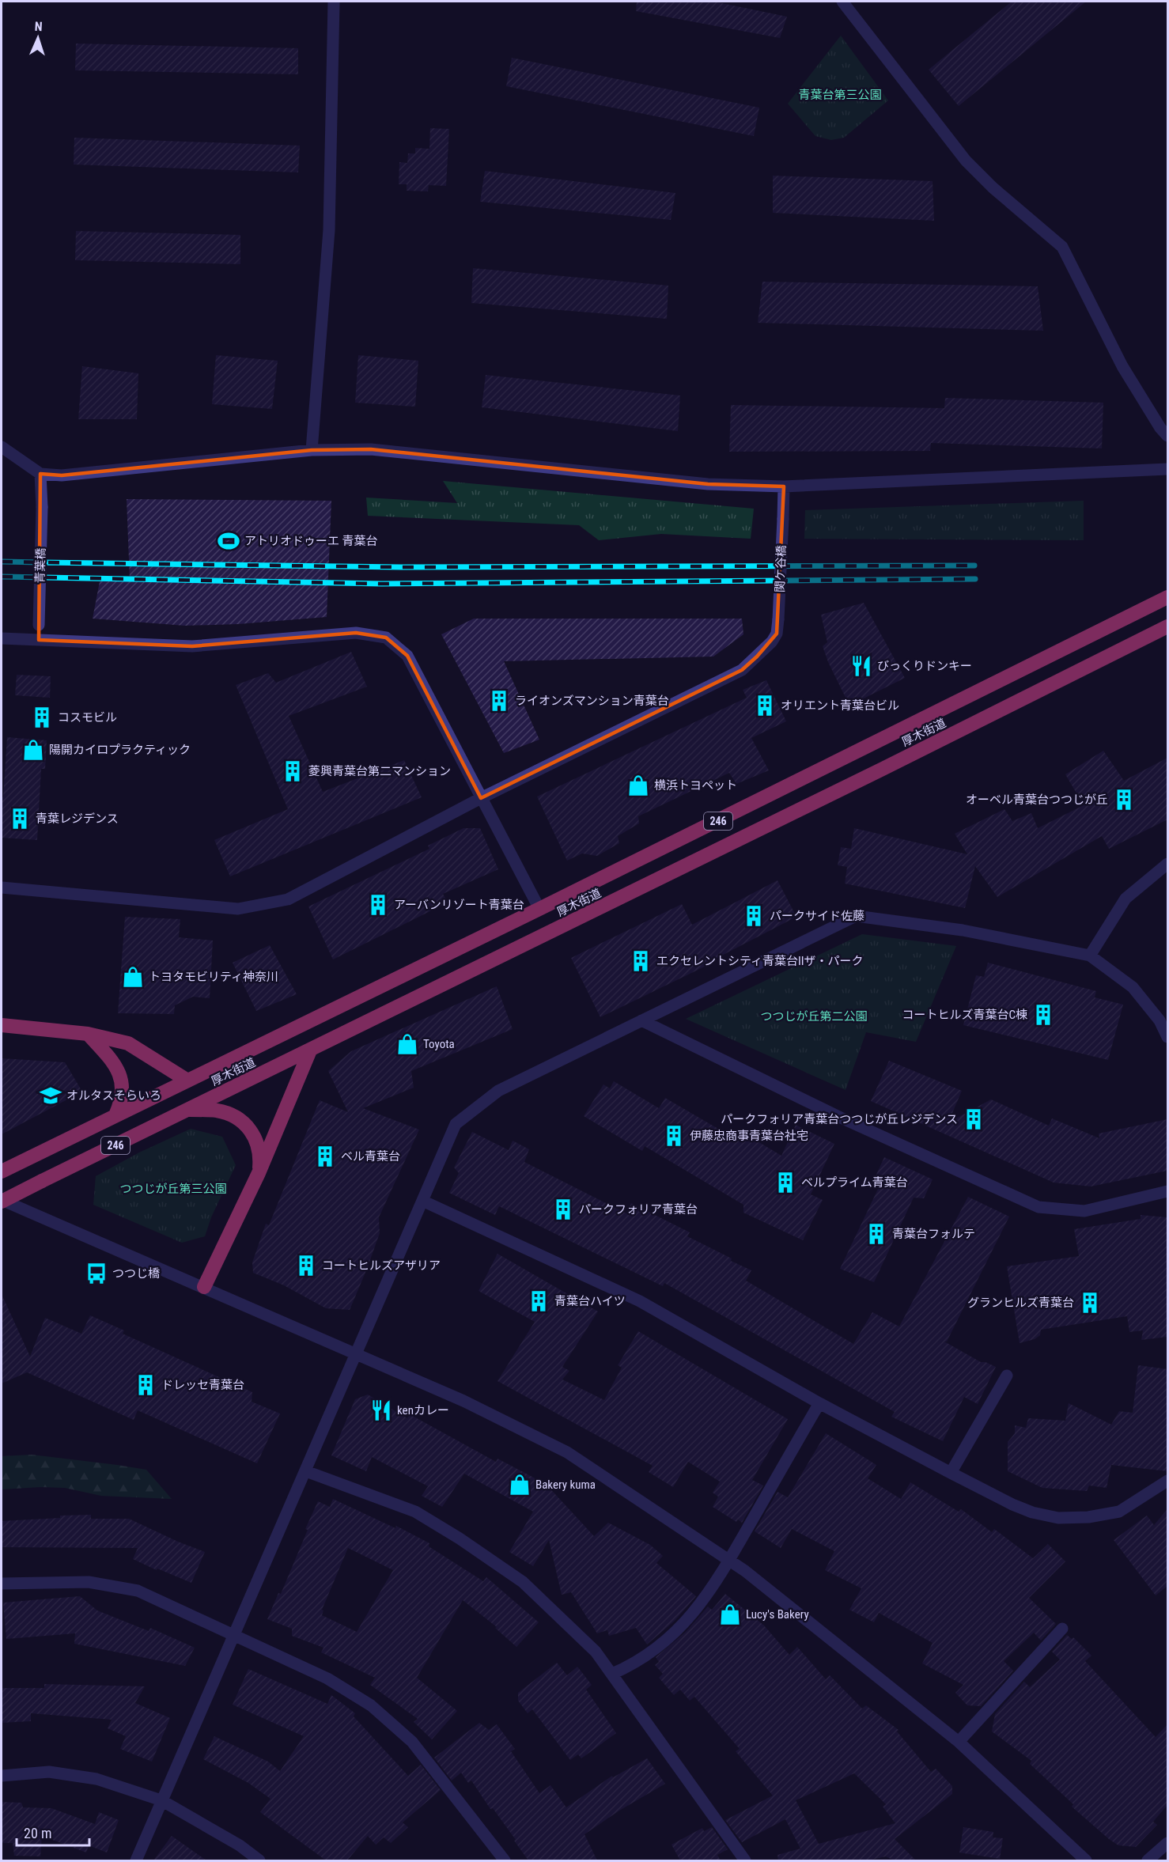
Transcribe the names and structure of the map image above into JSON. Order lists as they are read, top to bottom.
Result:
{
  "streets": {
    "highway": ["厚木街道", "246"],
    "street": ["青葉橋", "関ケ谷橋"]
  },
  "parks": ["青葉台第三公園", "つつじが丘第二公園", "つつじが丘第三公園"],
  "places": {
    "sports": ["アトリオドゥーエ 青葉台"],
    "restaurant": ["びっくりドンキー", "kenカレー"],
    "building": [
      "ライオンズマンション青葉台",
      "オリエント青葉台ビル",
      "コスモビル",
      "菱興青葉台第二マンション",
      "オーベル青葉台つつじが丘",
      "青葉レジデンス",
      "アーバンリゾート青葉台",
      "パークサイド佐藤",
      "エクセレントシティ青葉台IIザ・パーク",
      "コートヒルズ青葉台C棟",
      "パークフォリア青葉台つつじが丘レジデンス",
      "伊藤忠商事青葉台社宅",
      "ベル青葉台",
      "ベルプライム青葉台",
      "パークフォリア青葉台",
      "青葉台フォルテ",
      "コートヒルズアザリア",
      "青葉台ハイツ",
      "グランヒルズ青葉台",
      "ドレッセ青葉台"
    ],
    "shop": [
      "陽開カイロプラクティック",
      "横浜トヨペット",
      "トヨタモビリティ神奈川",
      "Toyota",
      "Bakery kuma",
      "Lucy's Bakery"
    ],
    "school or university": ["オルタスそらいろ"],
    "bus stop": ["つつじ橋"]
  },
  "scale_bar": "20 m",
  "north": "top"
}
